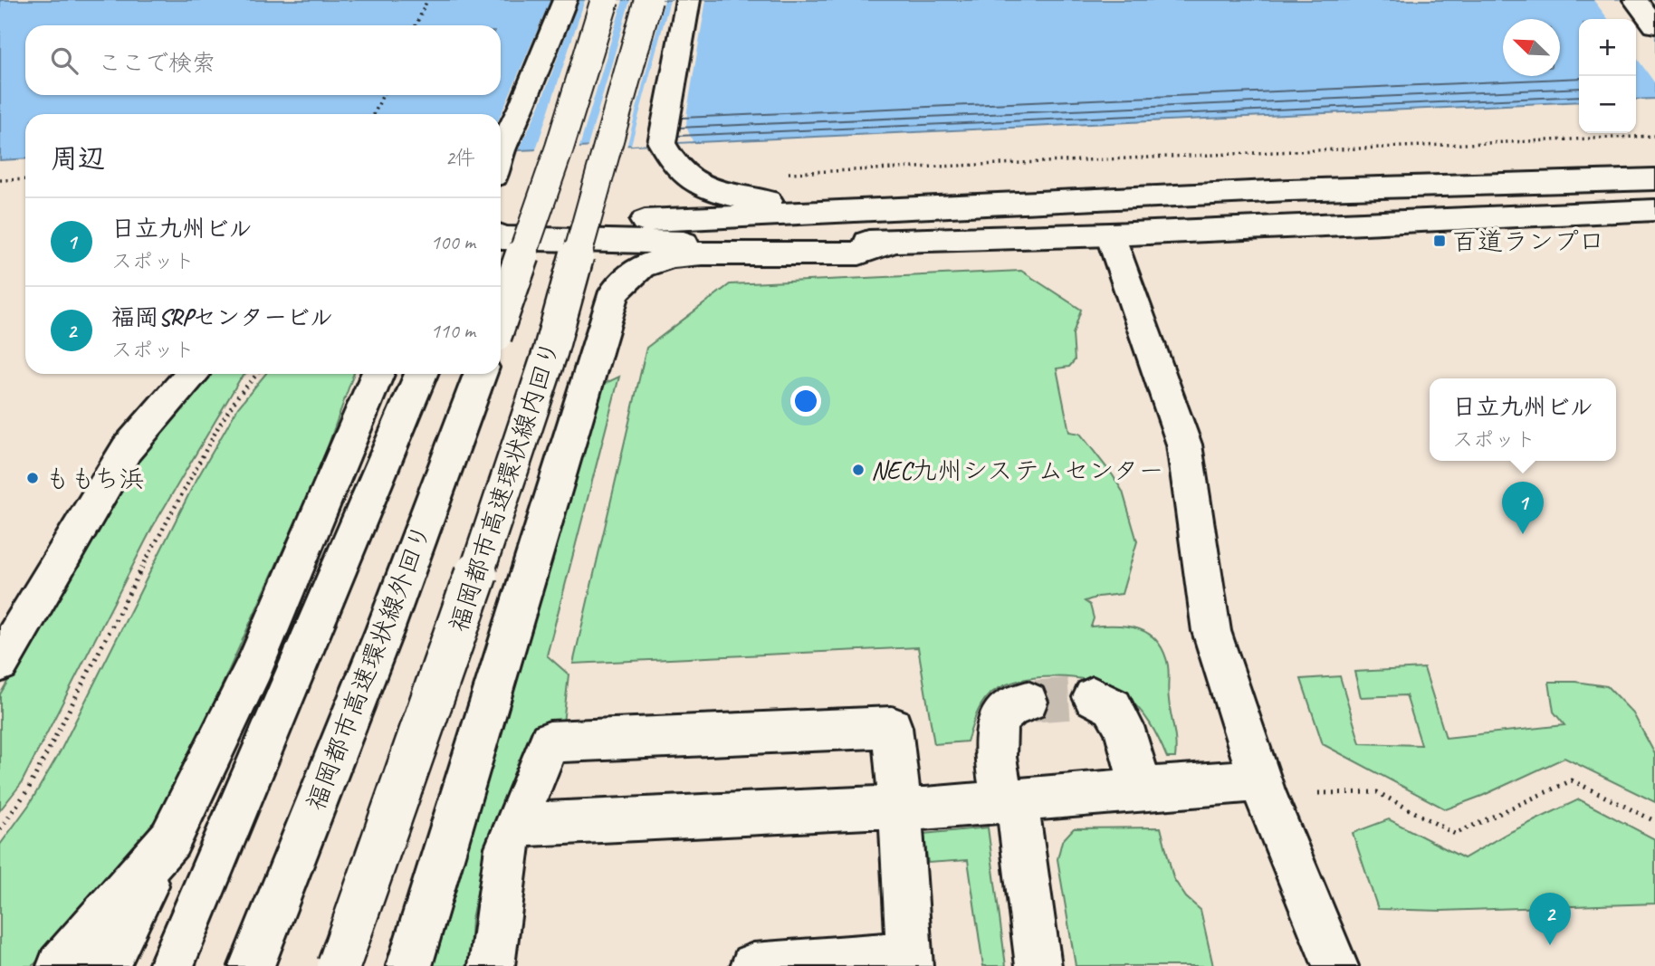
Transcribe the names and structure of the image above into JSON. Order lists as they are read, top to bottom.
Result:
{
  "streets": {
    "main road": ["福岡都市高速環状線内回り", "福岡都市高速環状線外回り"]
  },
  "places": {
    "transit": ["百道ランプ口"],
    "other": ["NEC九州システムセンター", "ももち浜"]
  },
  "north": "top left",
  "page": {
    "map_buttons": ["+", "−"],
    "search": "ここで検索",
    "heading": ["周辺", "2件"],
    "list": [
      {
        "mark": "1",
        "name": "日立九州ビル",
        "note": "スポット",
        "value": "100 m"
      },
      {
        "mark": "2",
        "name": "福岡SRPセンタービル",
        "note": "スポット",
        "value": "110 m"
      }
    ],
    "popup": ["日立九州ビル", "スポット"],
    "pins": ["1", "2"]
  }
}
